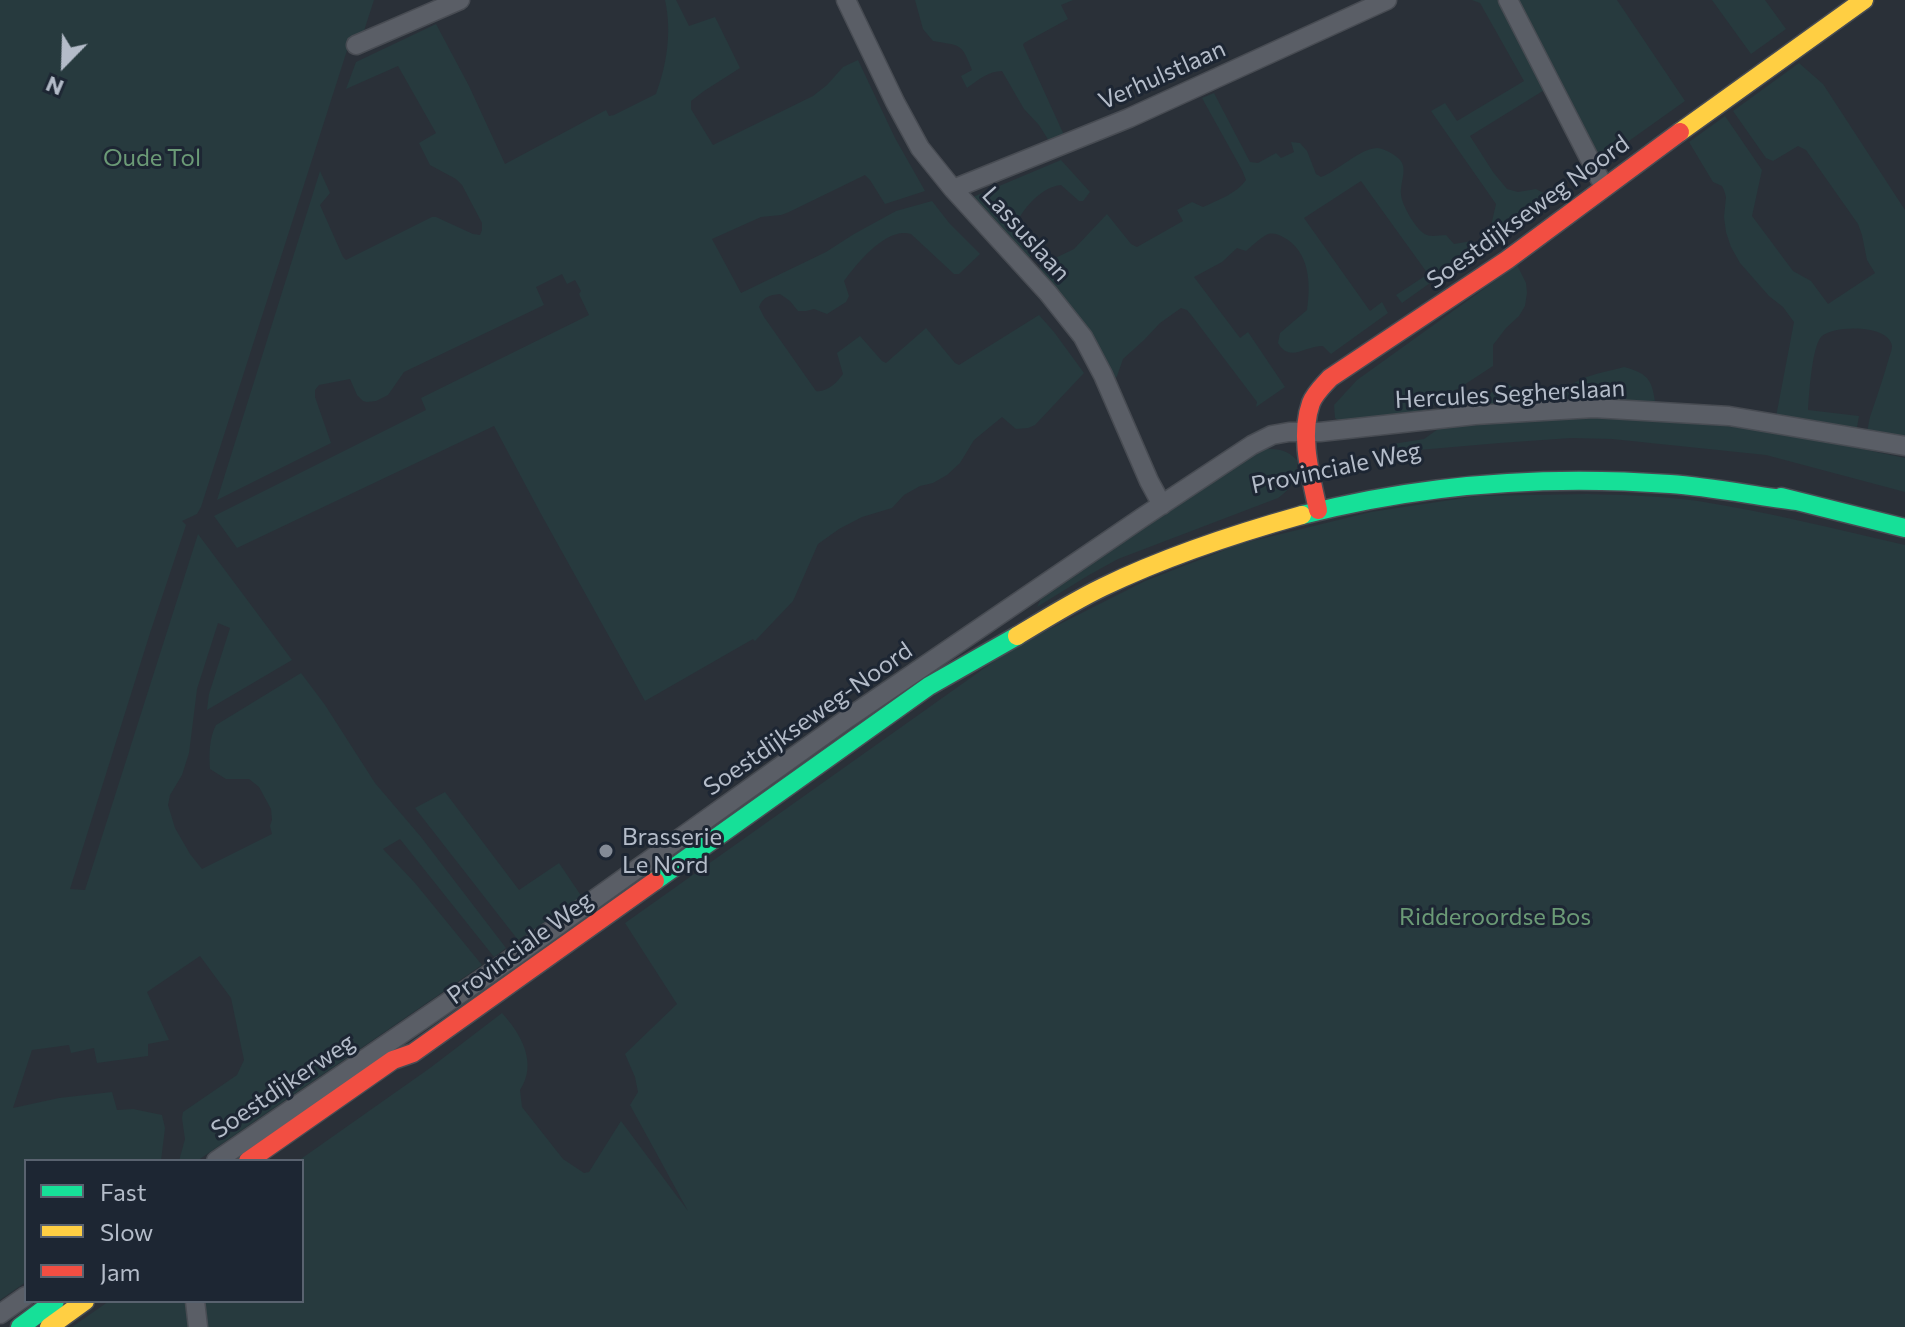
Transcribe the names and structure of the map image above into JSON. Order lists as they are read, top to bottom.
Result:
{
  "streets": {
    "main road": ["Soestdijkseweg Noord", "Provinciale Weg"],
    "street": [
      "Verhulstlaan",
      "Lassuslaan",
      "Hercules Segherslaan",
      "Soestdijkseweg-Noord",
      "Soestdijkerweg"
    ]
  },
  "crossings": [
    ["Verhulstlaan", "Lassuslaan"],
    ["Soestdijkseweg Noord", "Hercules Segherslaan"],
    ["Soestdijkseweg Noord", "Provinciale Weg"],
    ["Lassuslaan", "Soestdijkseweg-Noord"],
    ["Hercules Segherslaan", "Soestdijkseweg-Noord"],
    ["Soestdijkseweg-Noord", "Soestdijkerweg"]
  ],
  "parks": ["Oude Tol", "Ridderoordse Bos"],
  "places": ["Brasserie Le Nord"],
  "legend": ["Fast", "Slow", "Jam"],
  "north": "bottom left"
}
